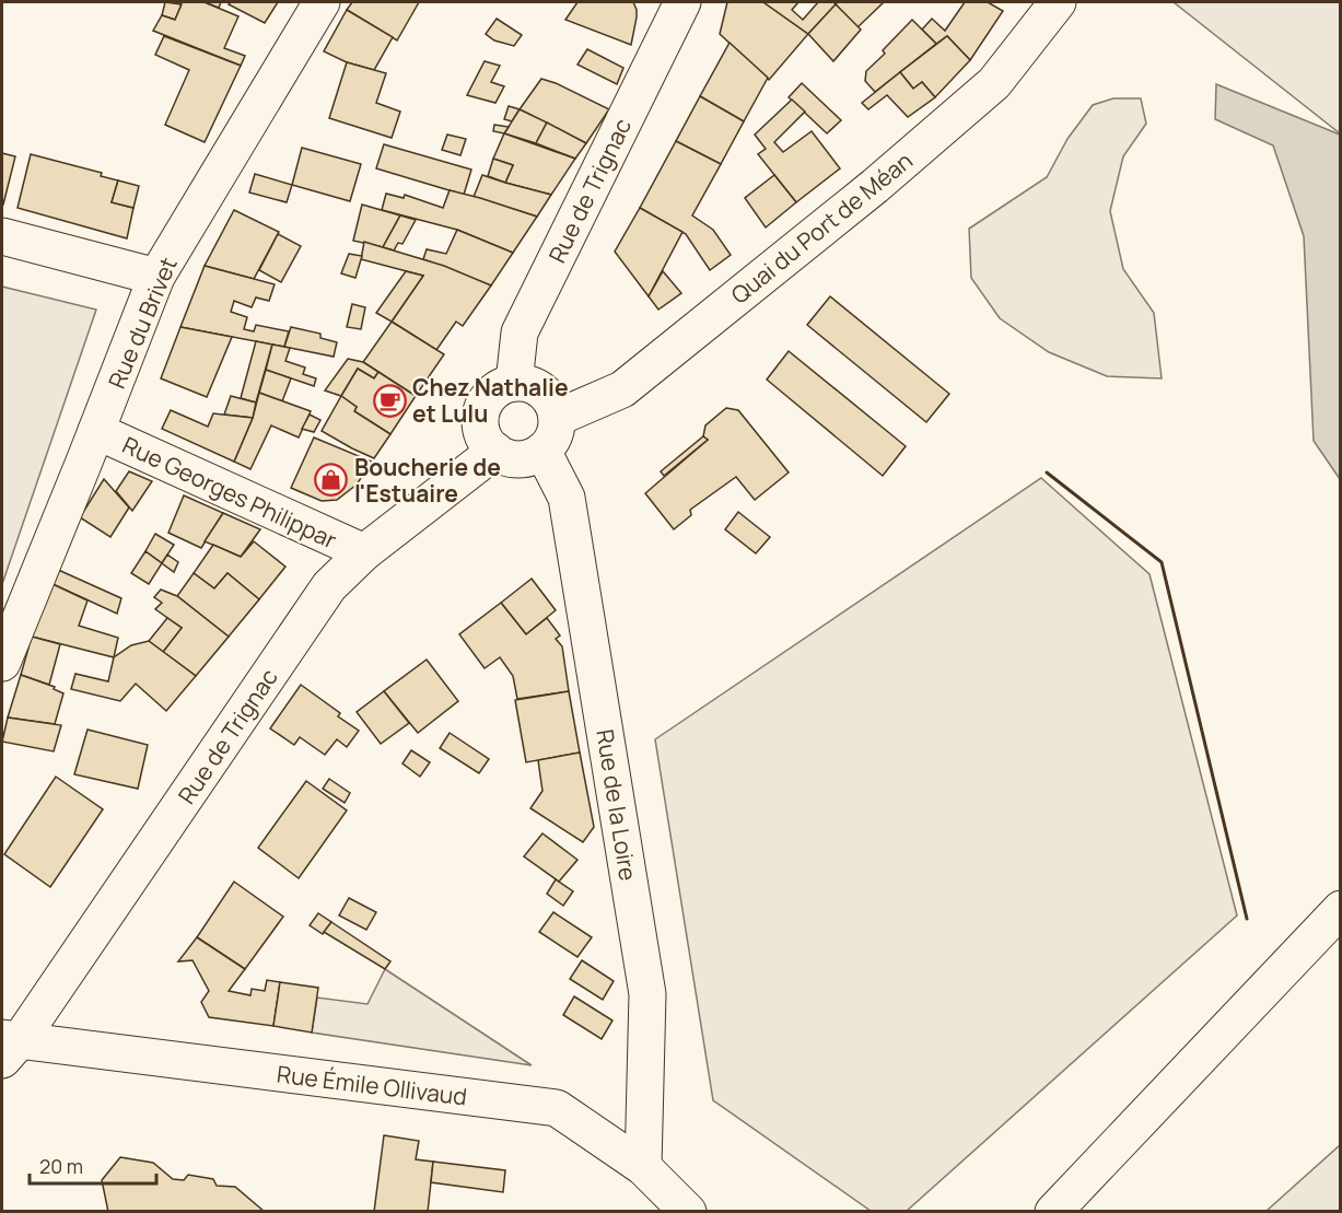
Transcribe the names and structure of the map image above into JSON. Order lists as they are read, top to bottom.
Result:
{
  "streets": {
    "street": [
      "Rue de Trignac",
      "Quai du Port de Méan",
      "Rue du Brivet",
      "Rue Georges Philippar",
      "Rue de la Loire",
      "Rue Émile Ollivaud"
    ]
  },
  "crossings": [
    ["Rue de Trignac", "Quai du Port de Méan"],
    ["Rue de Trignac", "Rue Georges Philippar"],
    ["Rue de Trignac", "Rue de la Loire"],
    ["Rue de Trignac", "Rue Émile Ollivaud"],
    ["Quai du Port de Méan", "Rue de la Loire"],
    ["Rue du Brivet", "Rue Georges Philippar"],
    ["Rue de la Loire", "Rue Émile Ollivaud"]
  ],
  "places": {
    "cafe": ["Chez Nathalie et Lulu"],
    "shop": ["Boucherie de l'Estuaire"]
  },
  "scale_bar": "20 m"
}
